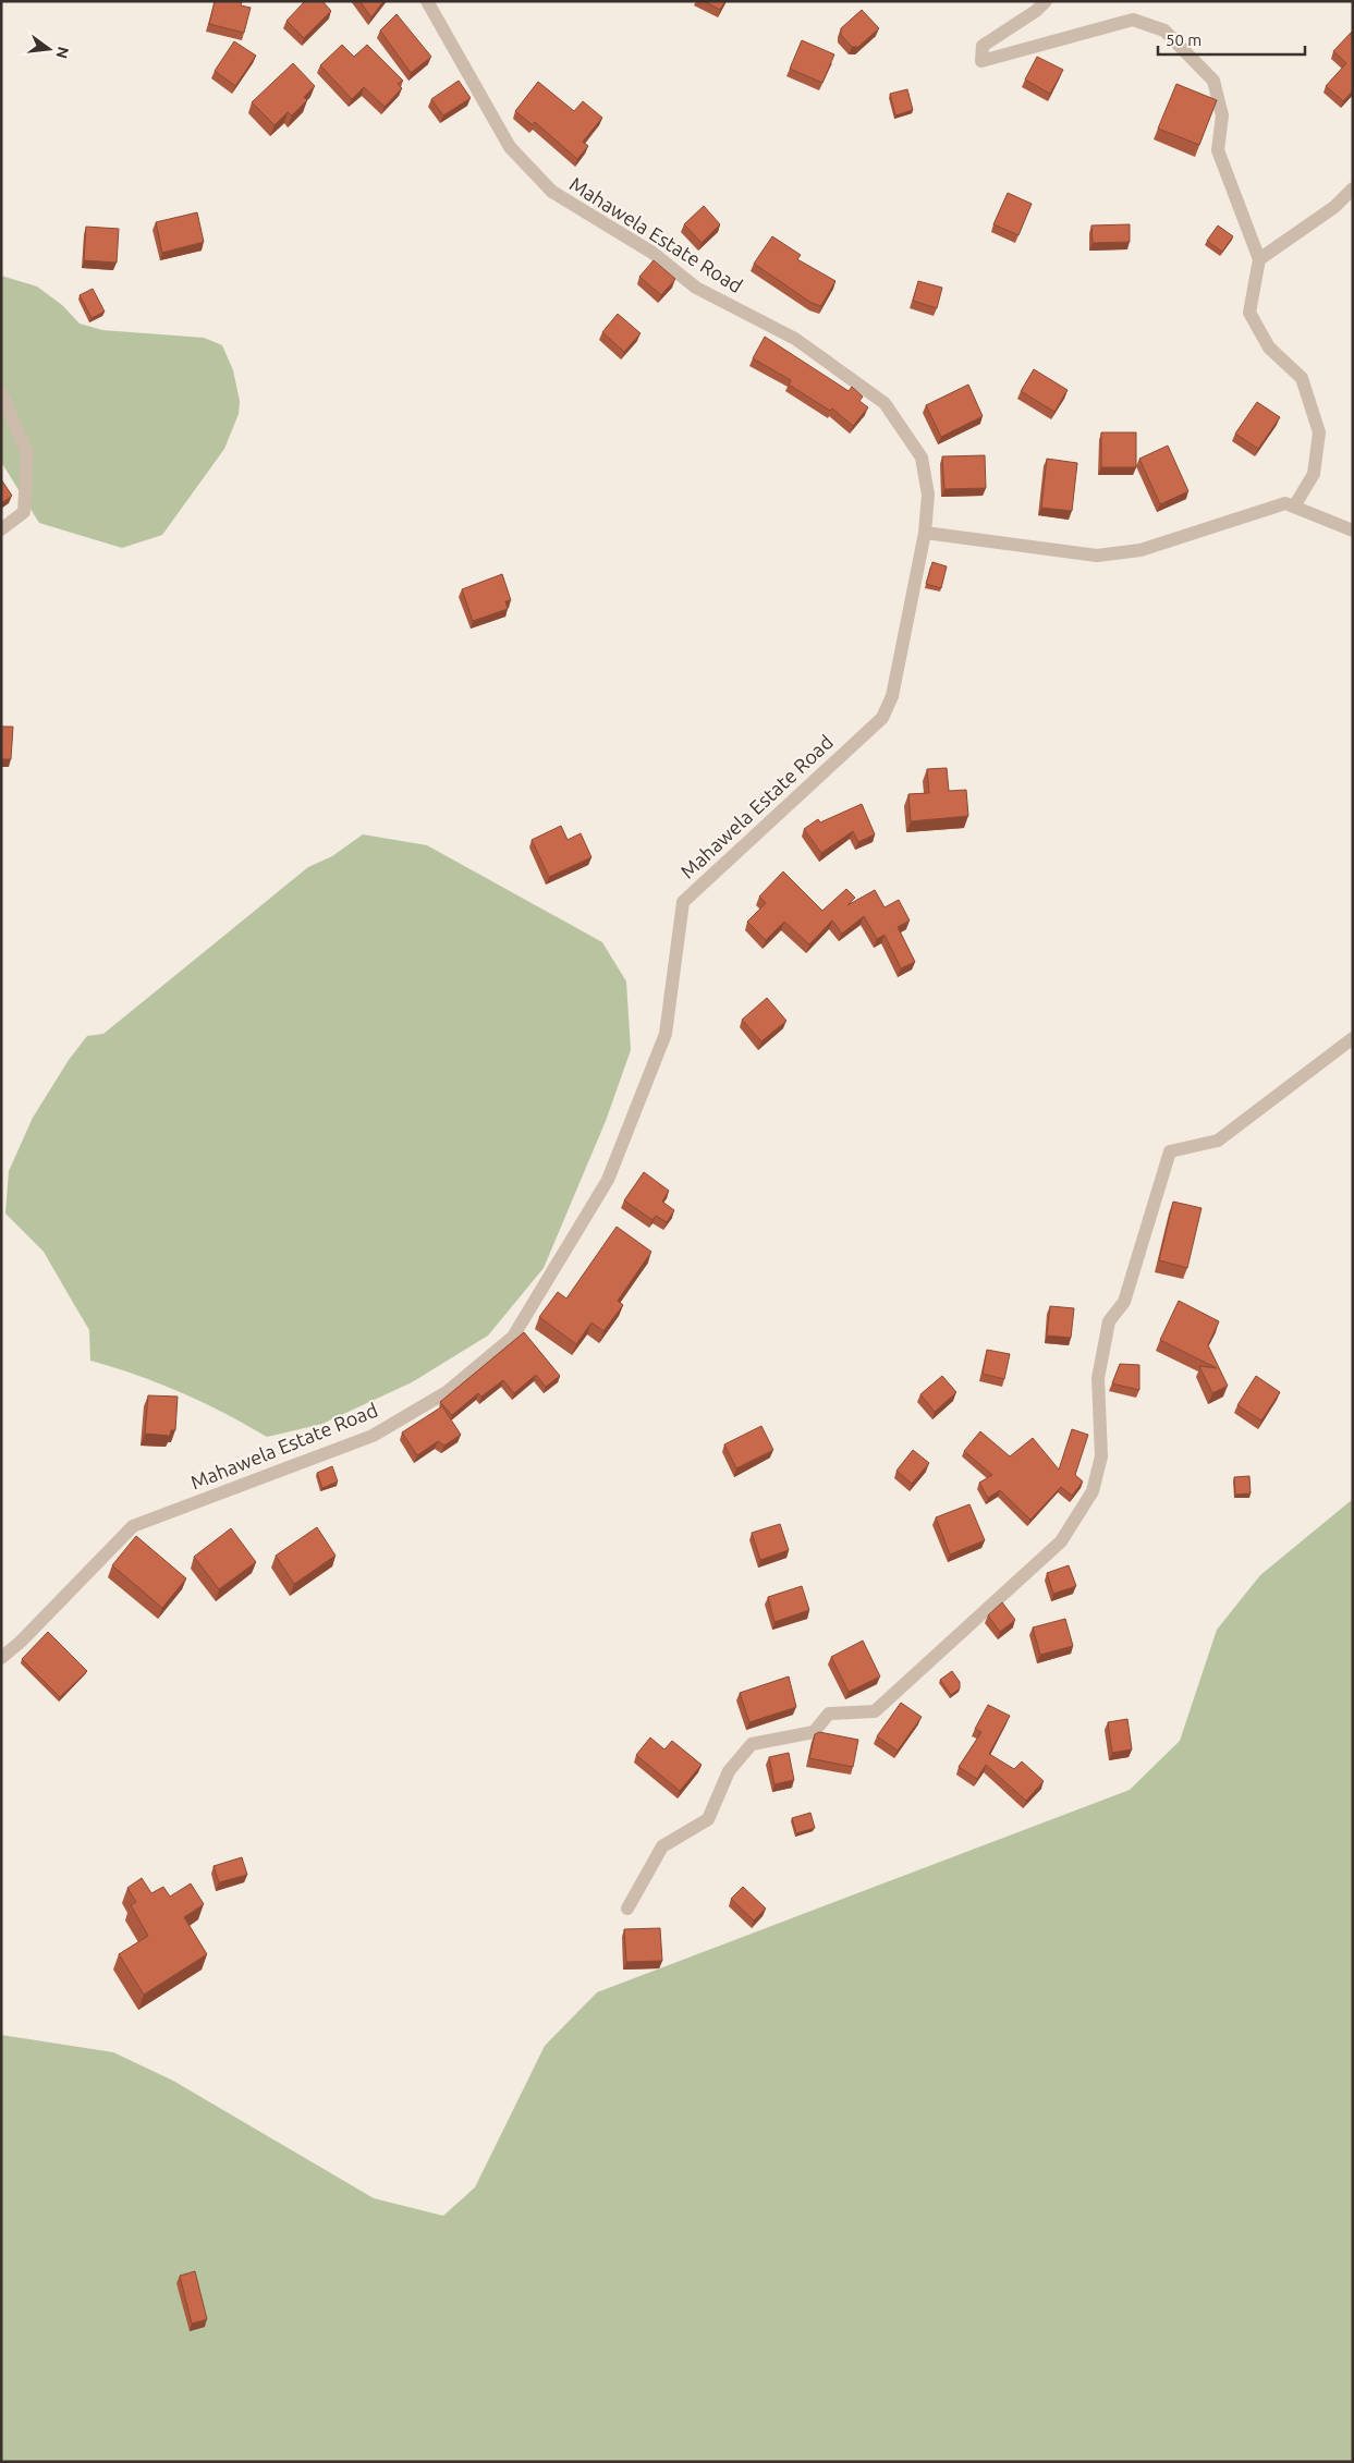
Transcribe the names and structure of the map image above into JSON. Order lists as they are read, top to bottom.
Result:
{
  "streets": {
    "street": ["Mahawela Estate Road"]
  },
  "scale_bar": "50 m",
  "north": "right"
}
